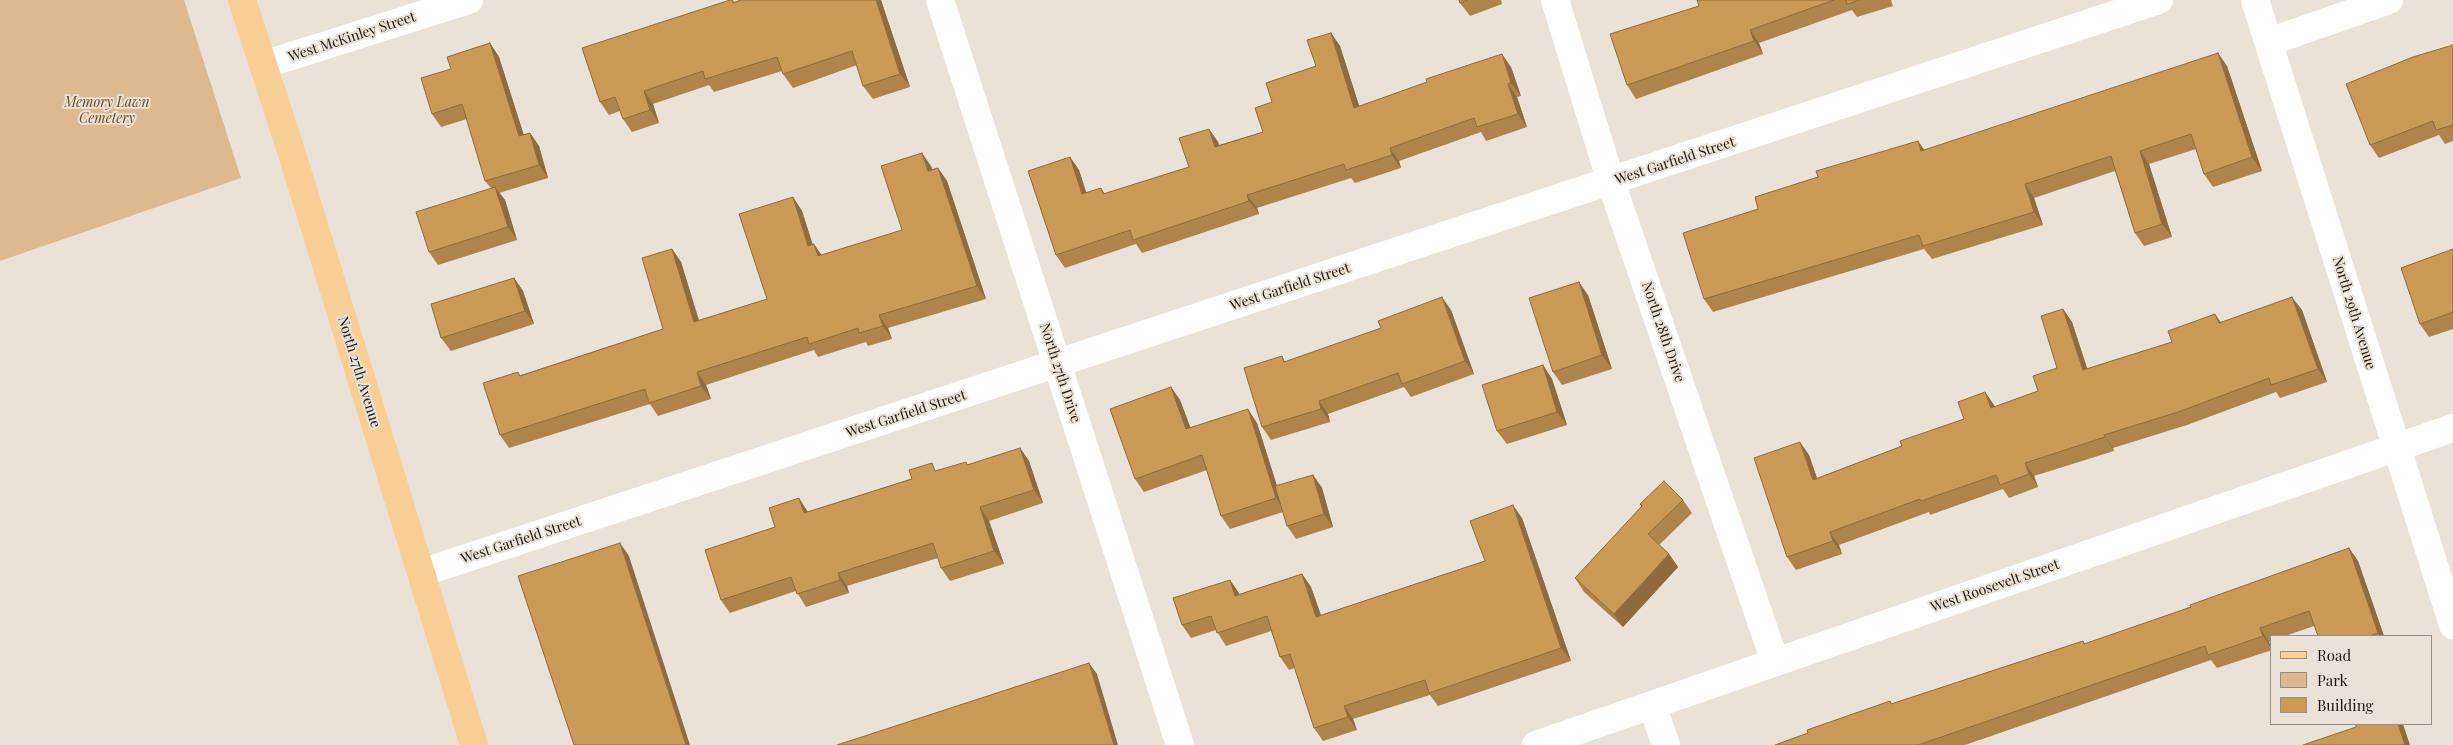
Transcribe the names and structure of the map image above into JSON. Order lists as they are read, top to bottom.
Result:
{
  "streets": {
    "main road": ["North 27th Avenue"],
    "street": [
      "West McKinley Street",
      "West Garfield Street",
      "North 29th Avenue",
      "North 28th Drive",
      "North 27th Drive",
      "West Roosevelt Street"
    ]
  },
  "crossings": [
    ["West McKinley Street", "North 27th Avenue"],
    ["West Garfield Street", "North 28th Drive"],
    ["West Garfield Street", "North 27th Avenue"],
    ["West Garfield Street", "North 27th Drive"],
    ["North 29th Avenue", "West Roosevelt Street"],
    ["North 28th Drive", "West Roosevelt Street"]
  ],
  "parks": ["Memory Lawn Cemetery"],
  "legend": ["Road", "Park", "Building"]
}
